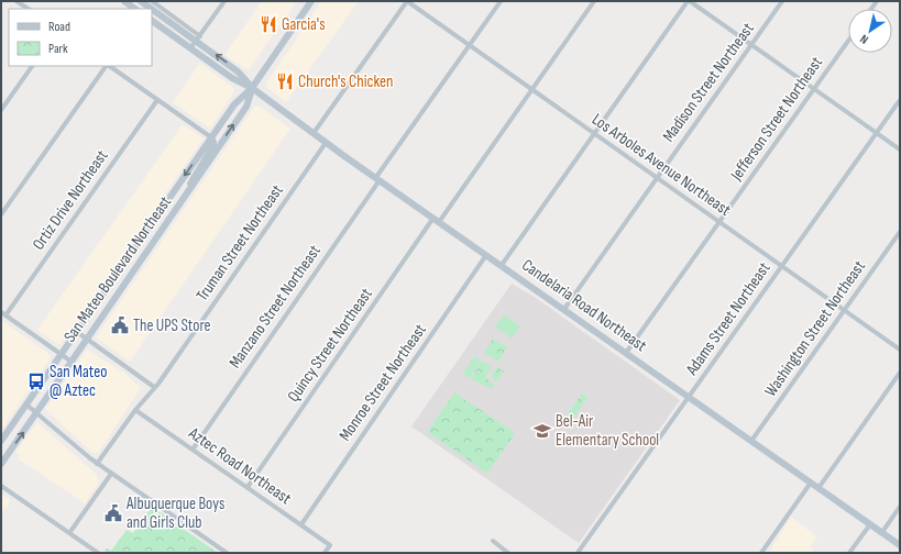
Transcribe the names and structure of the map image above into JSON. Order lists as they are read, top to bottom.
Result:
{
  "streets": {
    "main road": ["San Mateo Boulevard Northeast", "Candelaria Road Northeast"],
    "street": [
      "Madison Street Northeast",
      "Jefferson Street Northeast",
      "Los Arboles Avenue Northeast",
      "Ortiz Drive Northeast",
      "Truman Street Northeast",
      "Manzano Street Northeast",
      "Adams Street Northeast",
      "Washington Street Northeast",
      "Quincy Street Northeast",
      "Monroe Street Northeast",
      "Aztec Road Northeast"
    ]
  },
  "crossings": [
    ["Madison Street Northeast", "Los Arboles Avenue Northeast"],
    ["Madison Street Northeast", "Candelaria Road Northeast"],
    ["Jefferson Street Northeast", "Los Arboles Avenue Northeast"],
    ["Jefferson Street Northeast", "Candelaria Road Northeast"],
    ["Los Arboles Avenue Northeast", "Manzano Street Northeast"],
    ["Los Arboles Avenue Northeast", "Adams Street Northeast"],
    ["Los Arboles Avenue Northeast", "Washington Street Northeast"],
    ["Los Arboles Avenue Northeast", "Quincy Street Northeast"],
    ["Truman Street Northeast", "Candelaria Road Northeast"],
    ["Truman Street Northeast", "Aztec Road Northeast"],
    ["San Mateo Boulevard Northeast", "Candelaria Road Northeast"],
    ["Candelaria Road Northeast", "Manzano Street Northeast"],
    ["Candelaria Road Northeast", "Adams Street Northeast"],
    ["Candelaria Road Northeast", "Washington Street Northeast"],
    ["Candelaria Road Northeast", "Quincy Street Northeast"],
    ["Candelaria Road Northeast", "Monroe Street Northeast"],
    ["Manzano Street Northeast", "Aztec Road Northeast"],
    ["Quincy Street Northeast", "Aztec Road Northeast"],
    ["Monroe Street Northeast", "Aztec Road Northeast"]
  ],
  "places": {
    "restaurant": ["Garcia's", "Church's Chicken"],
    "public building": ["The UPS Store", "Albuquerque Boys and Girls Club"],
    "bus stop": ["San Mateo @ Aztec"],
    "school or university": ["Bel-Air Elementary School"]
  },
  "legend": ["Road", "Park"],
  "north": "bottom left"
}
